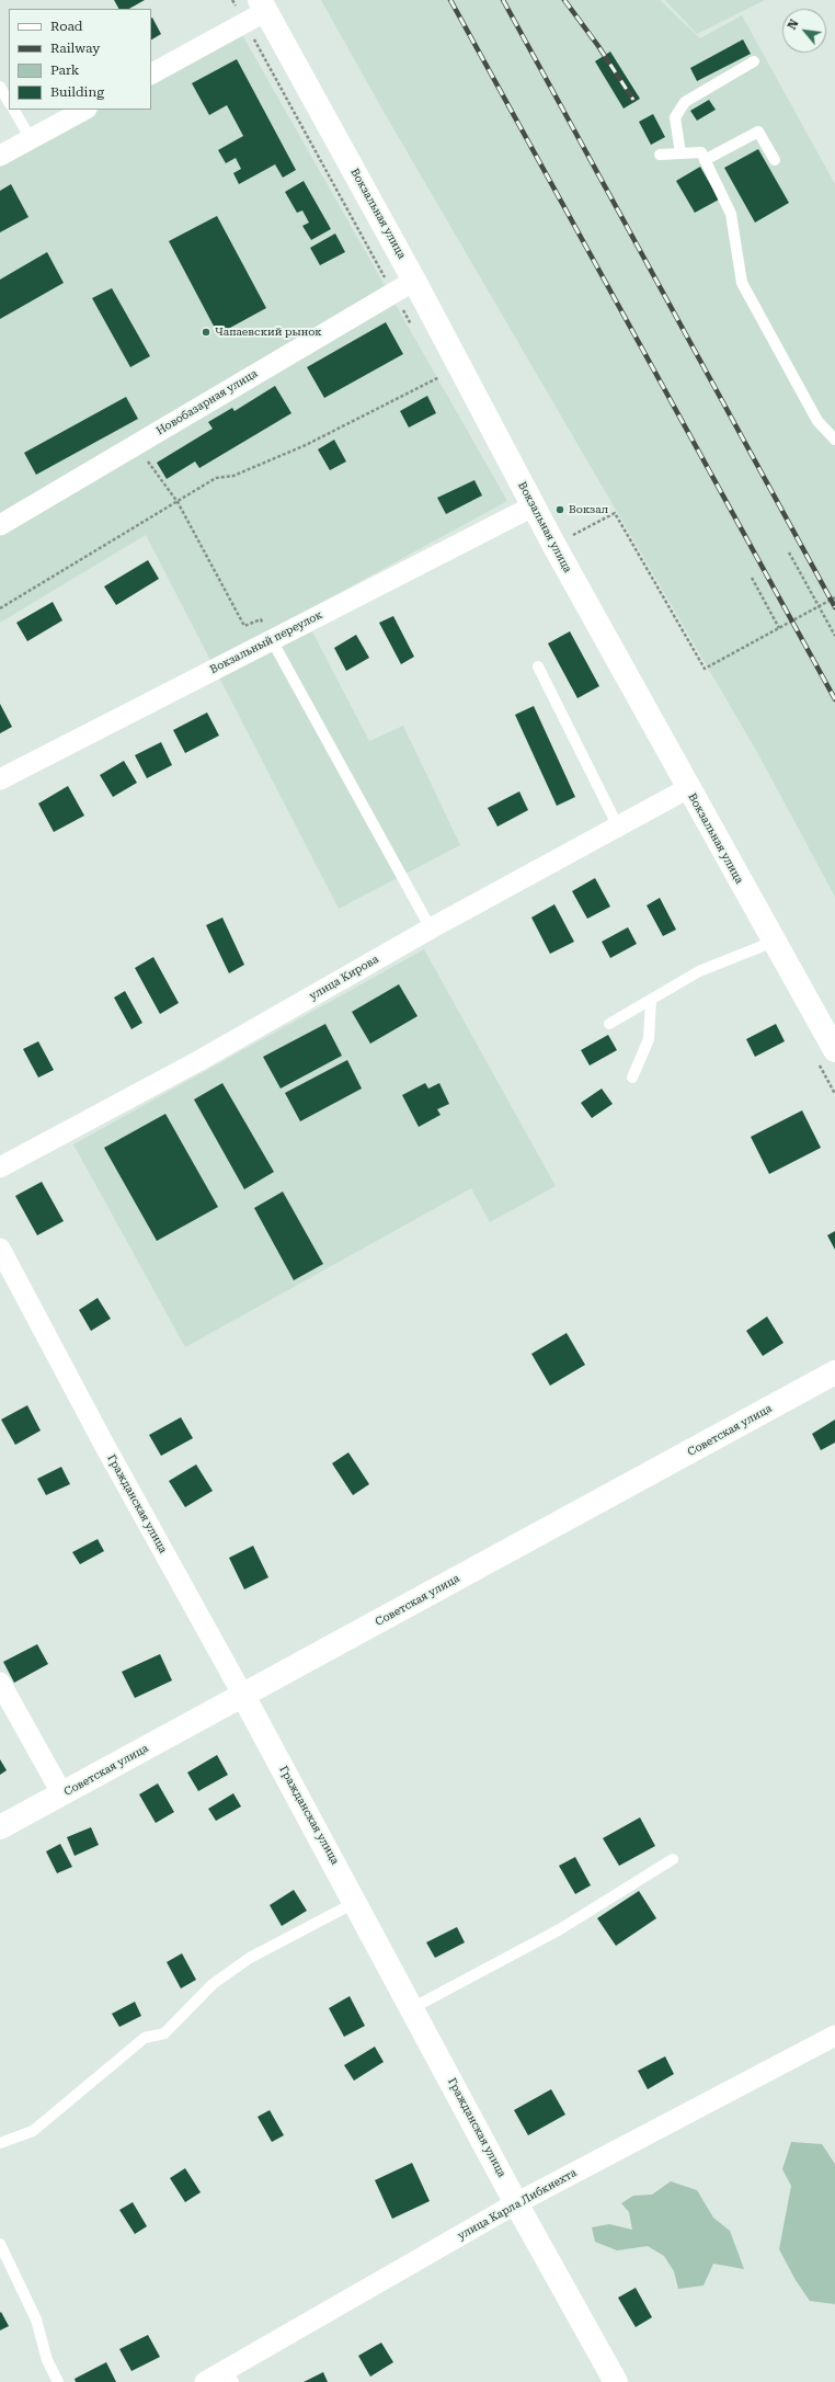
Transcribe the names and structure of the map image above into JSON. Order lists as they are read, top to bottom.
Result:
{
  "streets": {
    "street": [
      "Вокзальная улица",
      "Новобазарная улица",
      "Вокзальный переулок",
      "улица Кирова",
      "Советская улица",
      "Гражданская улица",
      "улица Карла Либкнехта"
    ]
  },
  "crossings": [
    ["Вокзальная улица", "Новобазарная улица"],
    ["Вокзальная улица", "Вокзальный переулок"],
    ["Вокзальная улица", "улица Кирова"],
    ["Советская улица", "Гражданская улица"],
    ["Гражданская улица", "улица Карла Либкнехта"]
  ],
  "places": ["Чапаевский рынок", "Вокзал"],
  "legend": [
    "Road",
    "Railway",
    "Park",
    "Building"
  ],
  "north": "top left"
}
